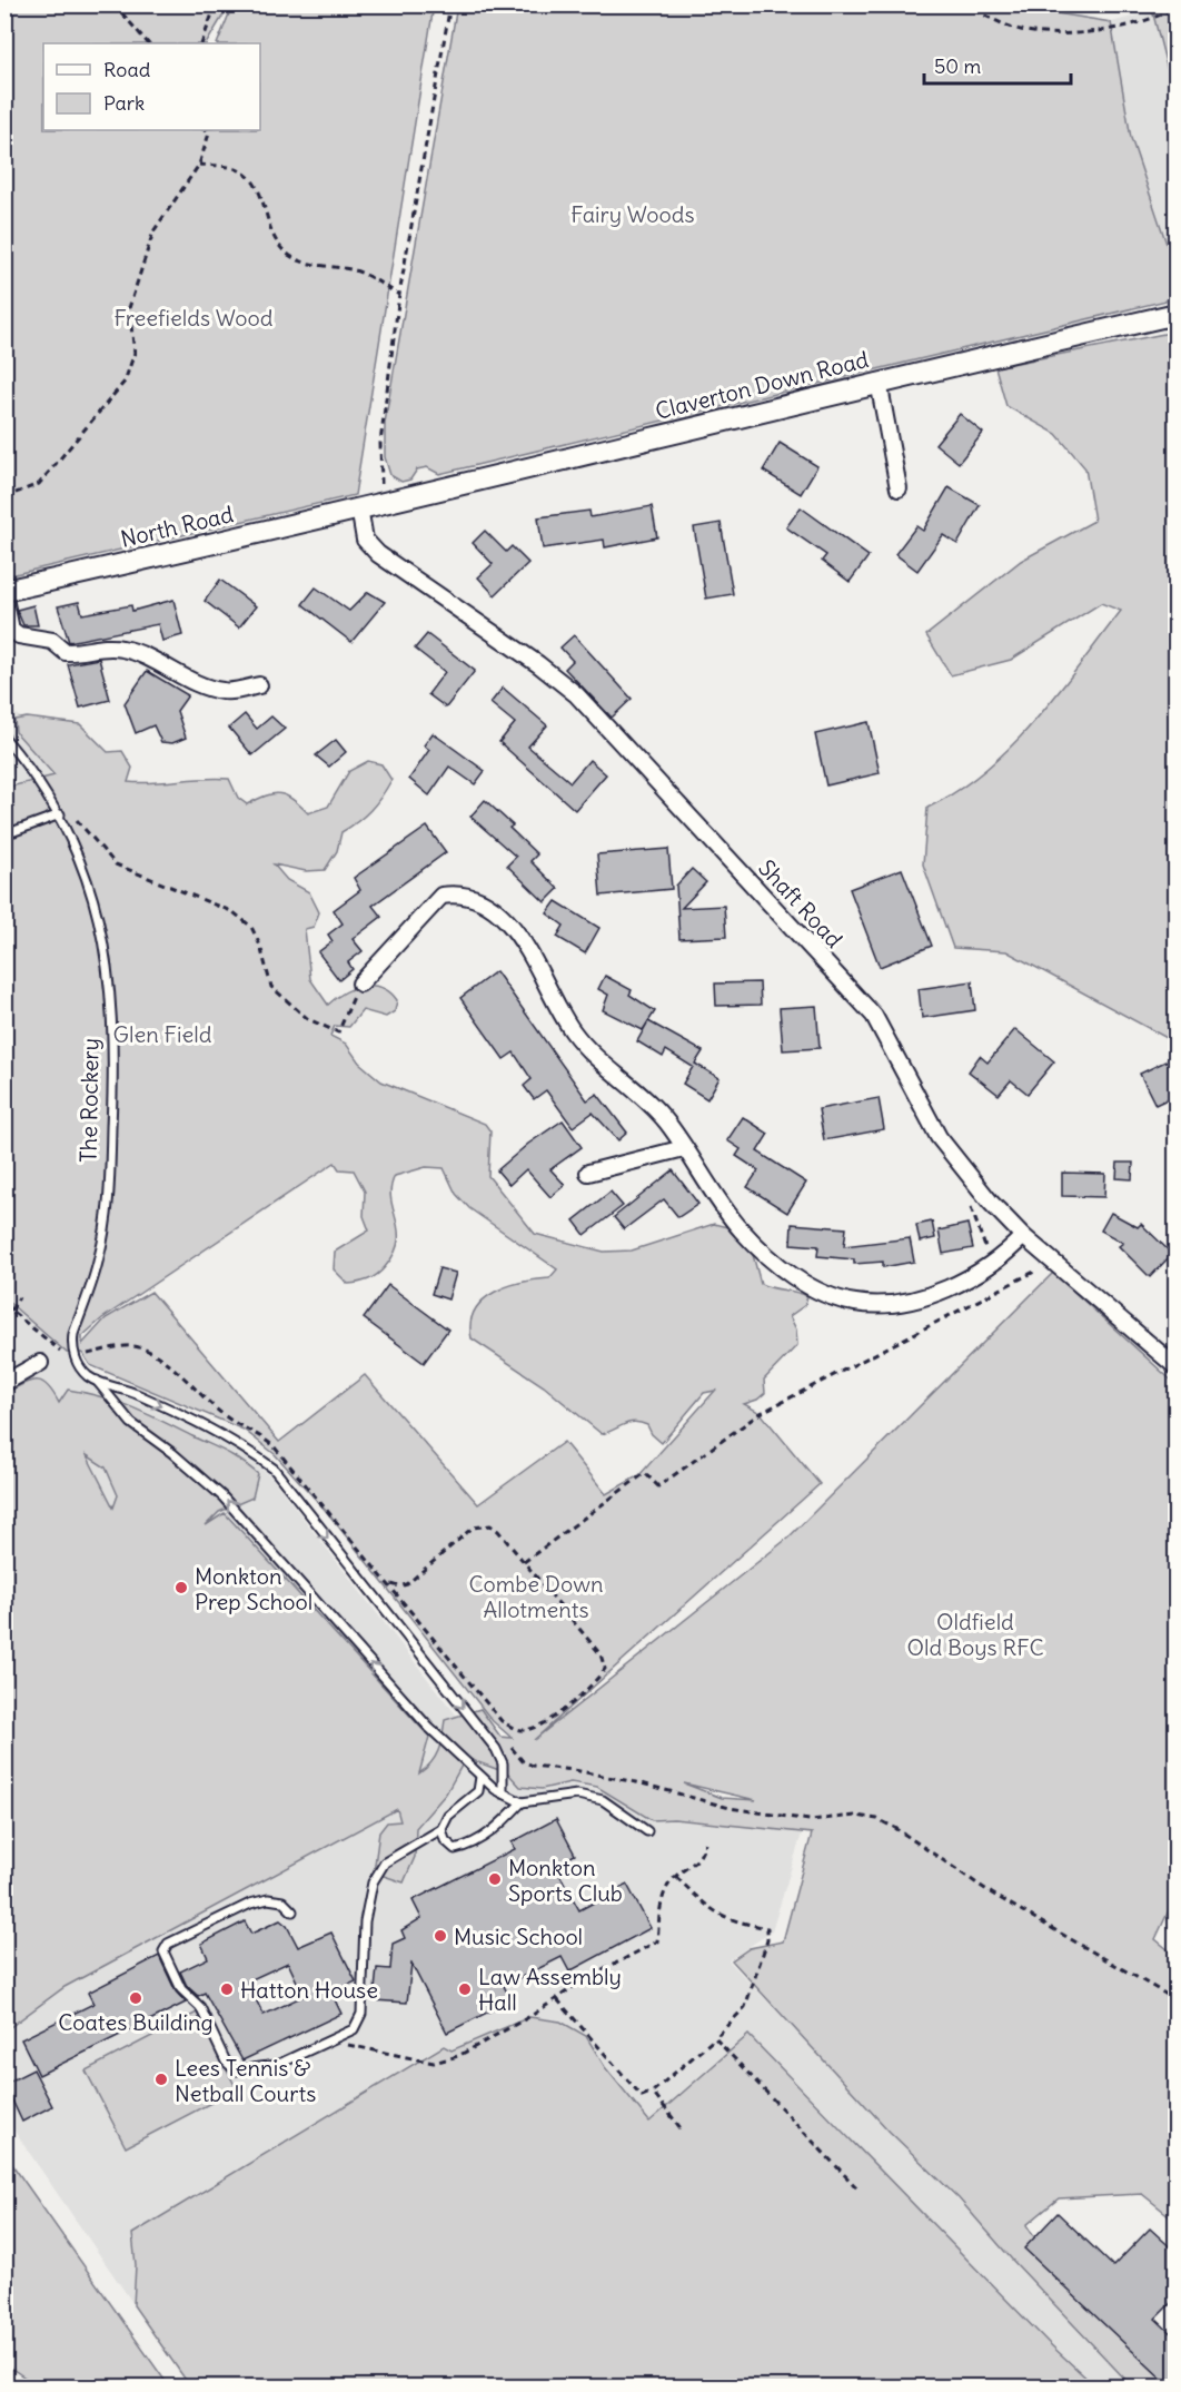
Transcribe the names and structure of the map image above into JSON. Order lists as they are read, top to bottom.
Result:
{
  "streets": {
    "street": ["Claverton Down Road", "North Road", "Shaft Road"],
    "lane": ["The Rockery"]
  },
  "crossings": [
    ["Claverton Down Road", "North Road"],
    ["Claverton Down Road", "Shaft Road"],
    ["North Road", "Shaft Road"]
  ],
  "parks": [
    "Fairy Woods",
    "Freefields Wood",
    "Glen Field",
    "Combe Down Allotments",
    "Oldfield Old Boys RFC"
  ],
  "places": [
    "Monkton Prep School",
    "Monkton Sports Club",
    "Music School",
    "Hatton House",
    "Law Assembly Hall",
    "Coates Building",
    "Lees Tennis & Netball Courts"
  ],
  "legend": ["Road", "Park"],
  "scale_bar": "50 m"
}
